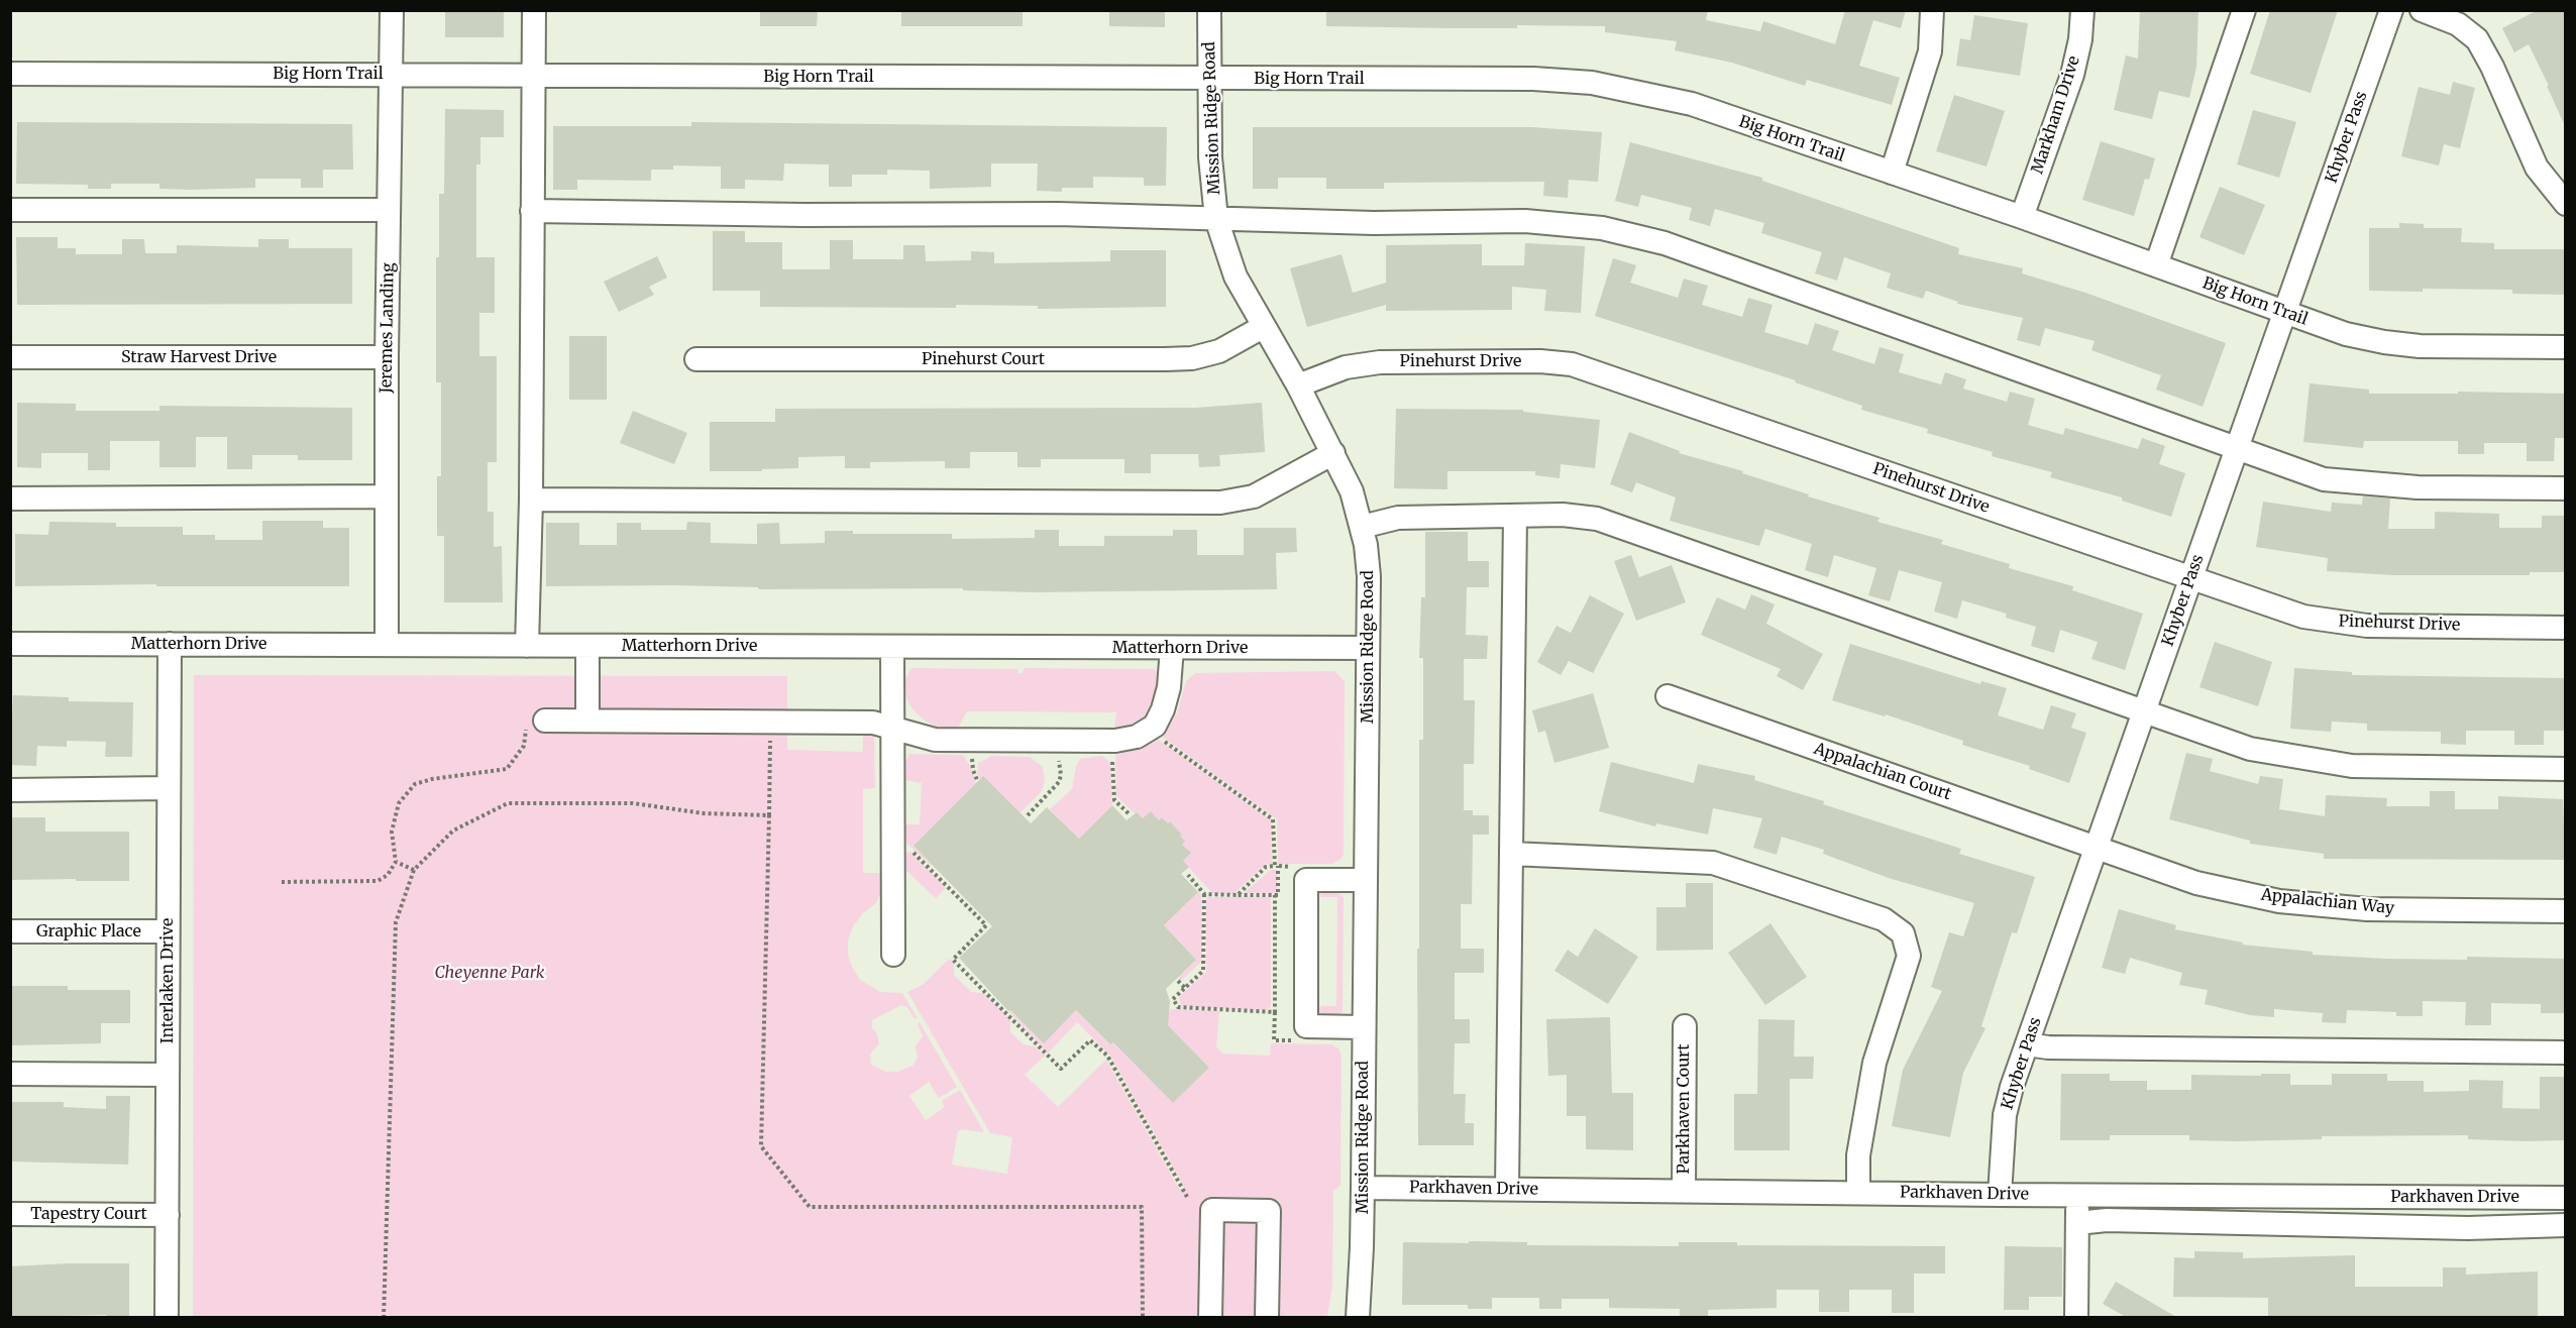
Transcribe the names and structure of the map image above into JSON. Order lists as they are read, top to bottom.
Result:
{
  "streets": {
    "street": [
      "Big Horn Trail",
      "Markham Drive",
      "Mission Ridge Road",
      "Khyber Pass",
      "Jeremes Landing",
      "Straw Harvest Drive",
      "Pinehurst Court",
      "Pinehurst Drive",
      "Matterhorn Drive",
      "Appalachian Court",
      "Appalachian Way",
      "Graphic Place",
      "Interlaken Drive",
      "Parkhaven Court",
      "Parkhaven Drive",
      "Tapestry Court"
    ]
  },
  "crossings": [
    ["Big Horn Trail", "Markham Drive"],
    ["Big Horn Trail", "Mission Ridge Road"],
    ["Big Horn Trail", "Khyber Pass"],
    ["Big Horn Trail", "Jeremes Landing"],
    ["Mission Ridge Road", "Pinehurst Court"],
    ["Mission Ridge Road", "Pinehurst Drive"],
    ["Mission Ridge Road", "Matterhorn Drive"],
    ["Mission Ridge Road", "Parkhaven Drive"],
    ["Khyber Pass", "Pinehurst Drive"],
    ["Khyber Pass", "Appalachian Court"],
    ["Khyber Pass", "Appalachian Way"],
    ["Khyber Pass", "Parkhaven Drive"],
    ["Jeremes Landing", "Straw Harvest Drive"],
    ["Jeremes Landing", "Matterhorn Drive"],
    ["Matterhorn Drive", "Interlaken Drive"],
    ["Appalachian Court", "Appalachian Way"],
    ["Graphic Place", "Interlaken Drive"],
    ["Interlaken Drive", "Tapestry Court"],
    ["Parkhaven Court", "Parkhaven Drive"]
  ],
  "parks": ["Cheyenne Park"]
}
